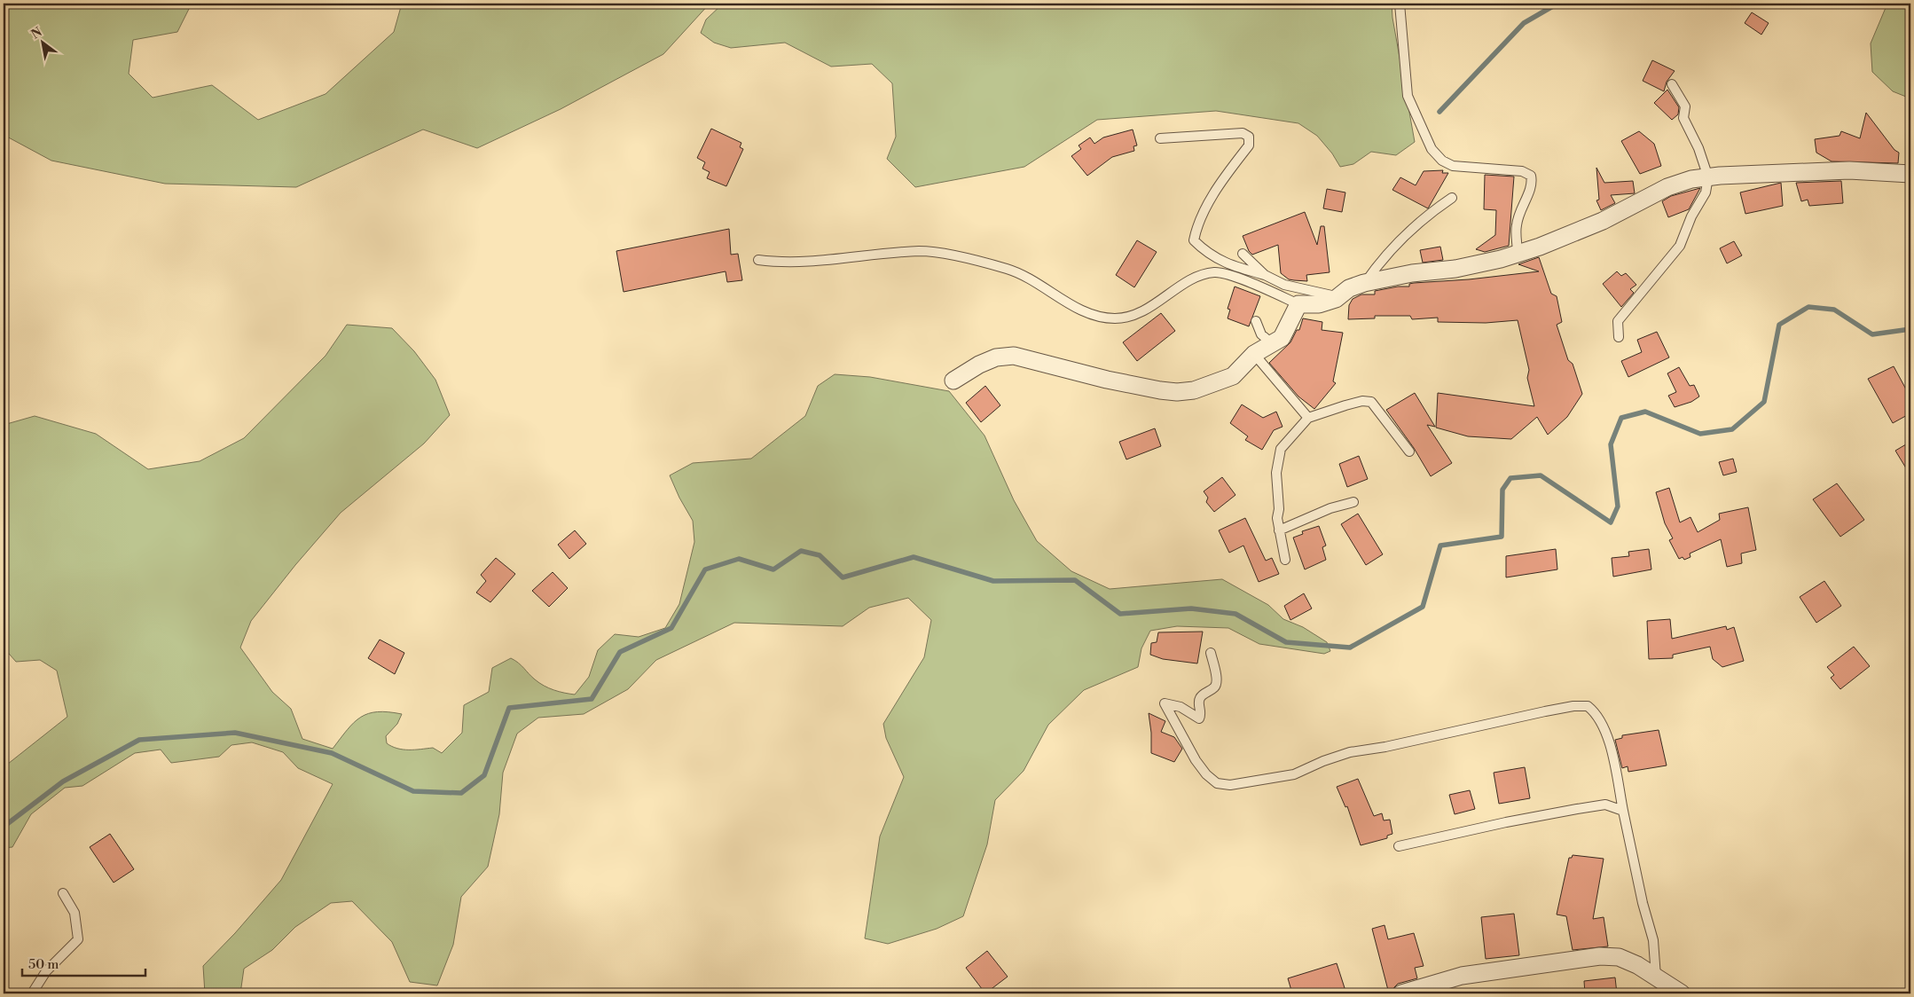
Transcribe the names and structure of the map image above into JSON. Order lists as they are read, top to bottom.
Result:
{
  "scale_bar": "50 m",
  "north": "top left"
}
